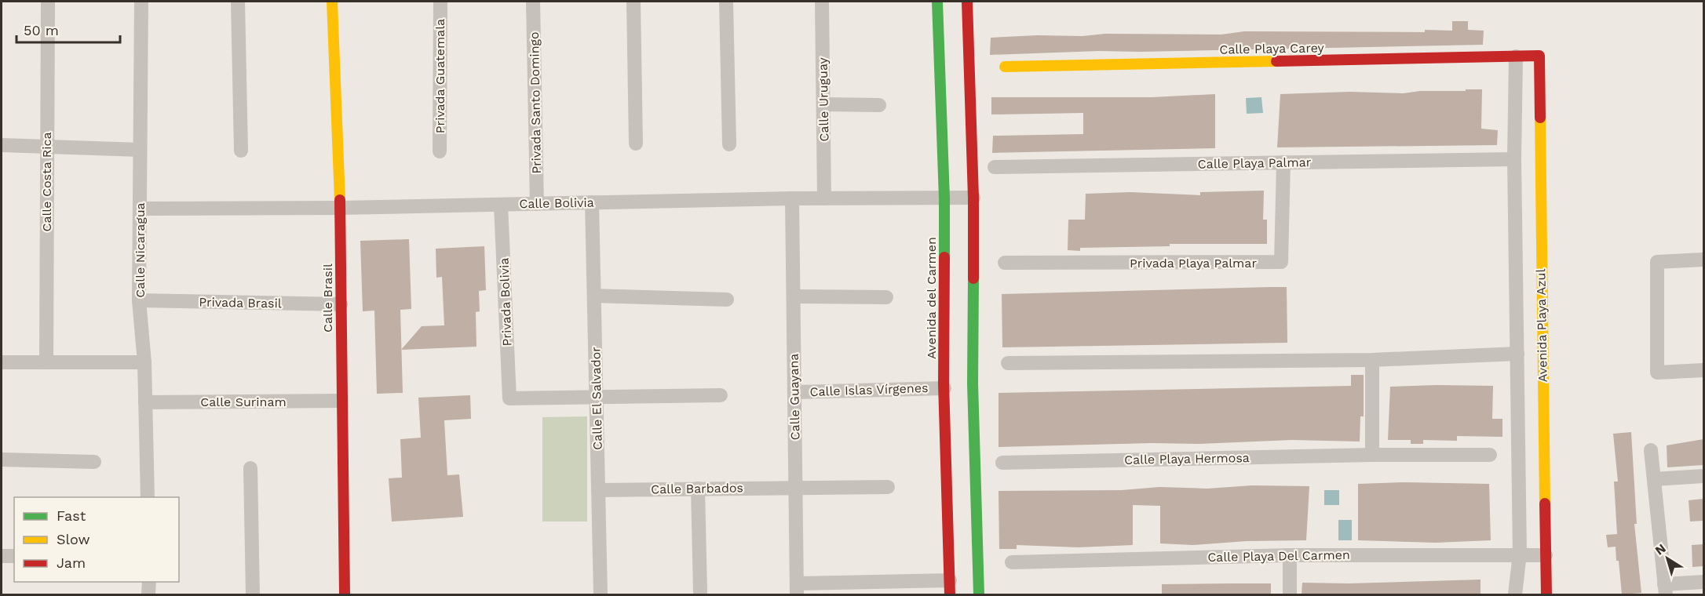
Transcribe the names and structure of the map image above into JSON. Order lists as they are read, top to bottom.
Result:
{
  "streets": {
    "street": [
      "Calle Playa Carey",
      "Privada Guatemala",
      "Calle Uruguay",
      "Privada Santo Domingo",
      "Calle Playa Palmar",
      "Calle Costa Rica",
      "Calle Bolivia",
      "Calle Nicaragua",
      "Privada Playa Palmar",
      "Calle Brasil",
      "Avenida del Carmen",
      "Privada Bolivia",
      "Privada Brasil",
      "Avenida Playa Azul",
      "Calle Islas Vírgenes",
      "Calle Guayana",
      "Calle El Salvador",
      "Calle Surinam",
      "Calle Playa Hermosa",
      "Calle Barbados",
      "Calle Playa Del Carmen"
    ]
  },
  "crossings": [
    ["Calle Playa Carey", "Avenida Playa Azul"],
    ["Calle Uruguay", "Calle Bolivia"],
    ["Privada Santo Domingo", "Calle Bolivia"],
    ["Calle Playa Palmar", "Privada Playa Palmar"],
    ["Calle Playa Palmar", "Avenida Playa Azul"],
    ["Calle Bolivia", "Calle Nicaragua"],
    ["Calle Bolivia", "Calle Brasil"],
    ["Calle Bolivia", "Avenida del Carmen"],
    ["Calle Bolivia", "Privada Bolivia"],
    ["Calle Bolivia", "Calle Guayana"],
    ["Calle Bolivia", "Calle El Salvador"],
    ["Calle Nicaragua", "Privada Brasil"],
    ["Calle Nicaragua", "Calle Surinam"],
    ["Calle Brasil", "Privada Brasil"],
    ["Calle Brasil", "Calle Surinam"],
    ["Avenida del Carmen", "Calle Islas Vírgenes"],
    ["Privada Bolivia", "Calle El Salvador"],
    ["Avenida Playa Azul", "Calle Playa Del Carmen"],
    ["Calle Islas Vírgenes", "Calle Guayana"],
    ["Calle Guayana", "Calle Barbados"],
    ["Calle El Salvador", "Calle Barbados"]
  ],
  "legend": ["Fast", "Slow", "Jam"],
  "scale_bar": "50 m",
  "north": "top left"
}
